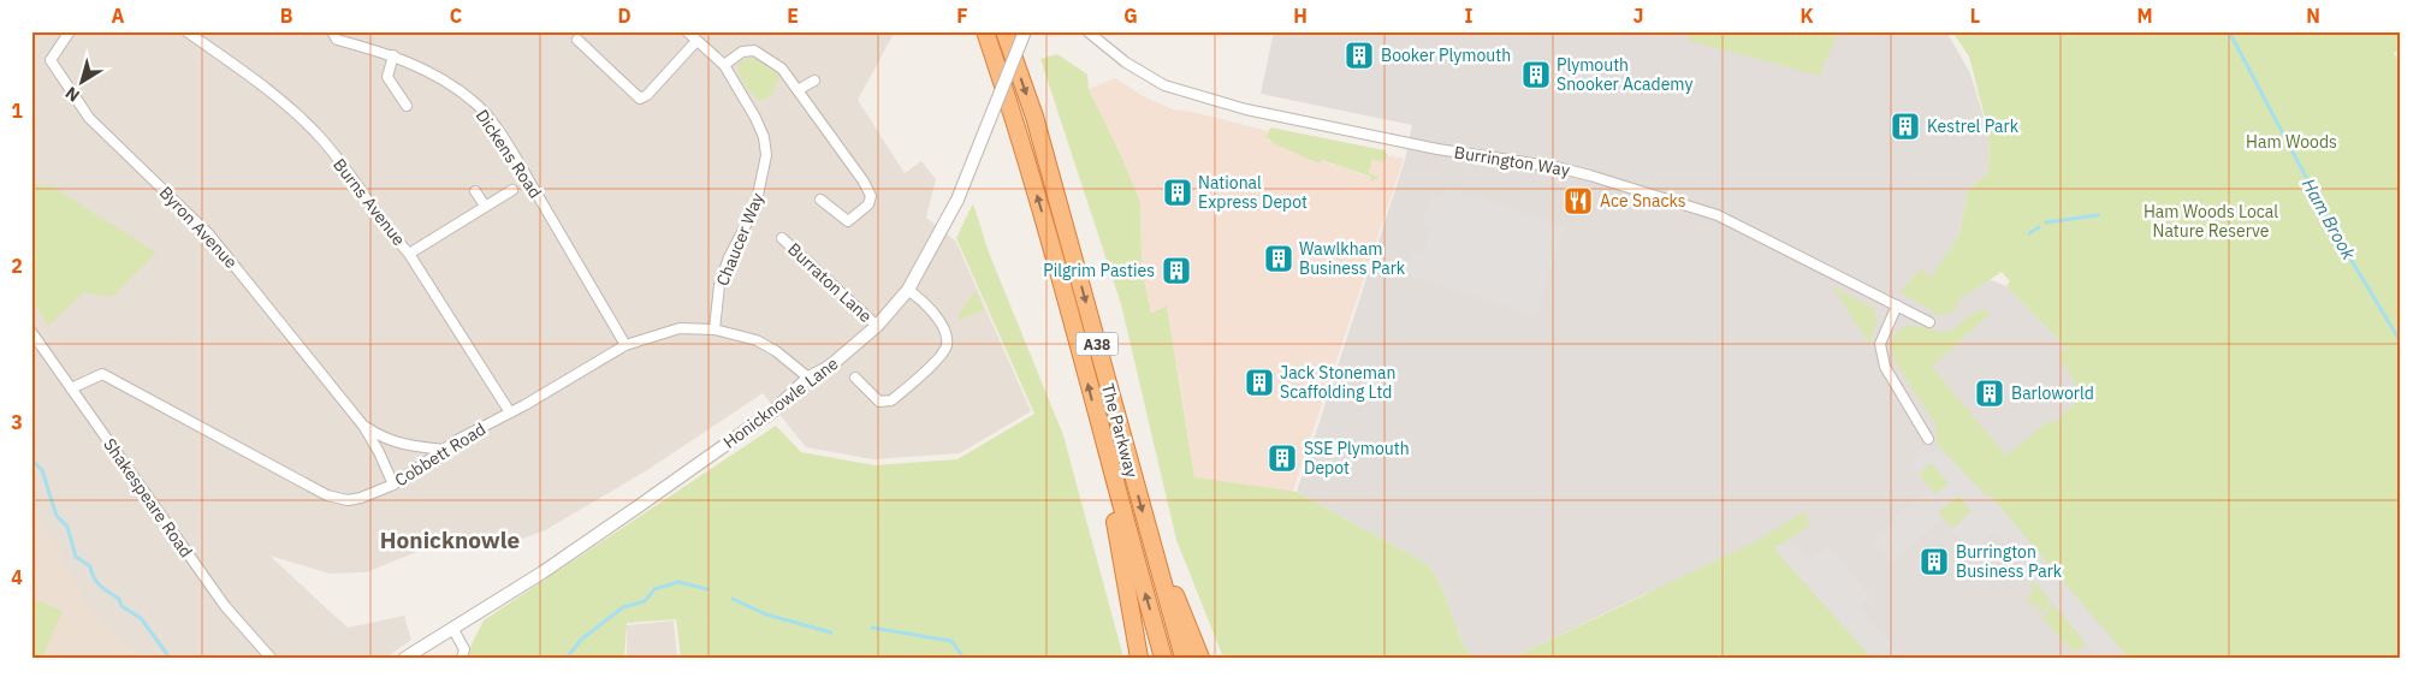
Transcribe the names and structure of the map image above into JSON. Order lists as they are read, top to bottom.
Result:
{
  "streets": {
    "highway": ["A38", "The Parkway"],
    "street": [
      "Dickens Road",
      "Burrington Way",
      "Burns Avenue",
      "Byron Avenue",
      "Chaucer Way",
      "Burraton Lane",
      "Honicknowle Lane",
      "Cobbett Road",
      "Shakespeare Road"
    ]
  },
  "crossings": [
    ["Dickens Road", "Cobbett Road"],
    ["Burns Avenue", "Cobbett Road"],
    ["Byron Avenue", "Cobbett Road"],
    ["Chaucer Way", "Cobbett Road"],
    ["Burraton Lane", "Honicknowle Lane"],
    ["A38", "The Parkway"],
    ["Honicknowle Lane", "Cobbett Road"],
    ["Cobbett Road", "Shakespeare Road"]
  ],
  "districts": ["Honicknowle"],
  "water": ["Ham Brook"],
  "parks": ["Ham Woods", "Ham Woods Local Nature Reserve"],
  "places": {
    "building": [
      "Booker Plymouth",
      "Plymouth Snooker Academy",
      "Kestrel Park",
      "National Express Depot",
      "Wawlkham Business Park",
      "Pilgrim Pasties",
      "Jack Stoneman Scaffolding Ltd",
      "Barloworld",
      "SSE Plymouth Depot",
      "Burrington Business Park"
    ],
    "restaurant": ["Ace Snacks"]
  },
  "north": "bottom left",
  "grid": {
    "columns": [
      "A",
      "B",
      "C",
      "D",
      "E",
      "F",
      "G",
      "H",
      "I",
      "J",
      "K",
      "L",
      "M",
      "N"
    ],
    "rows": [
      "1",
      "2",
      "3",
      "4"
    ]
  }
}
